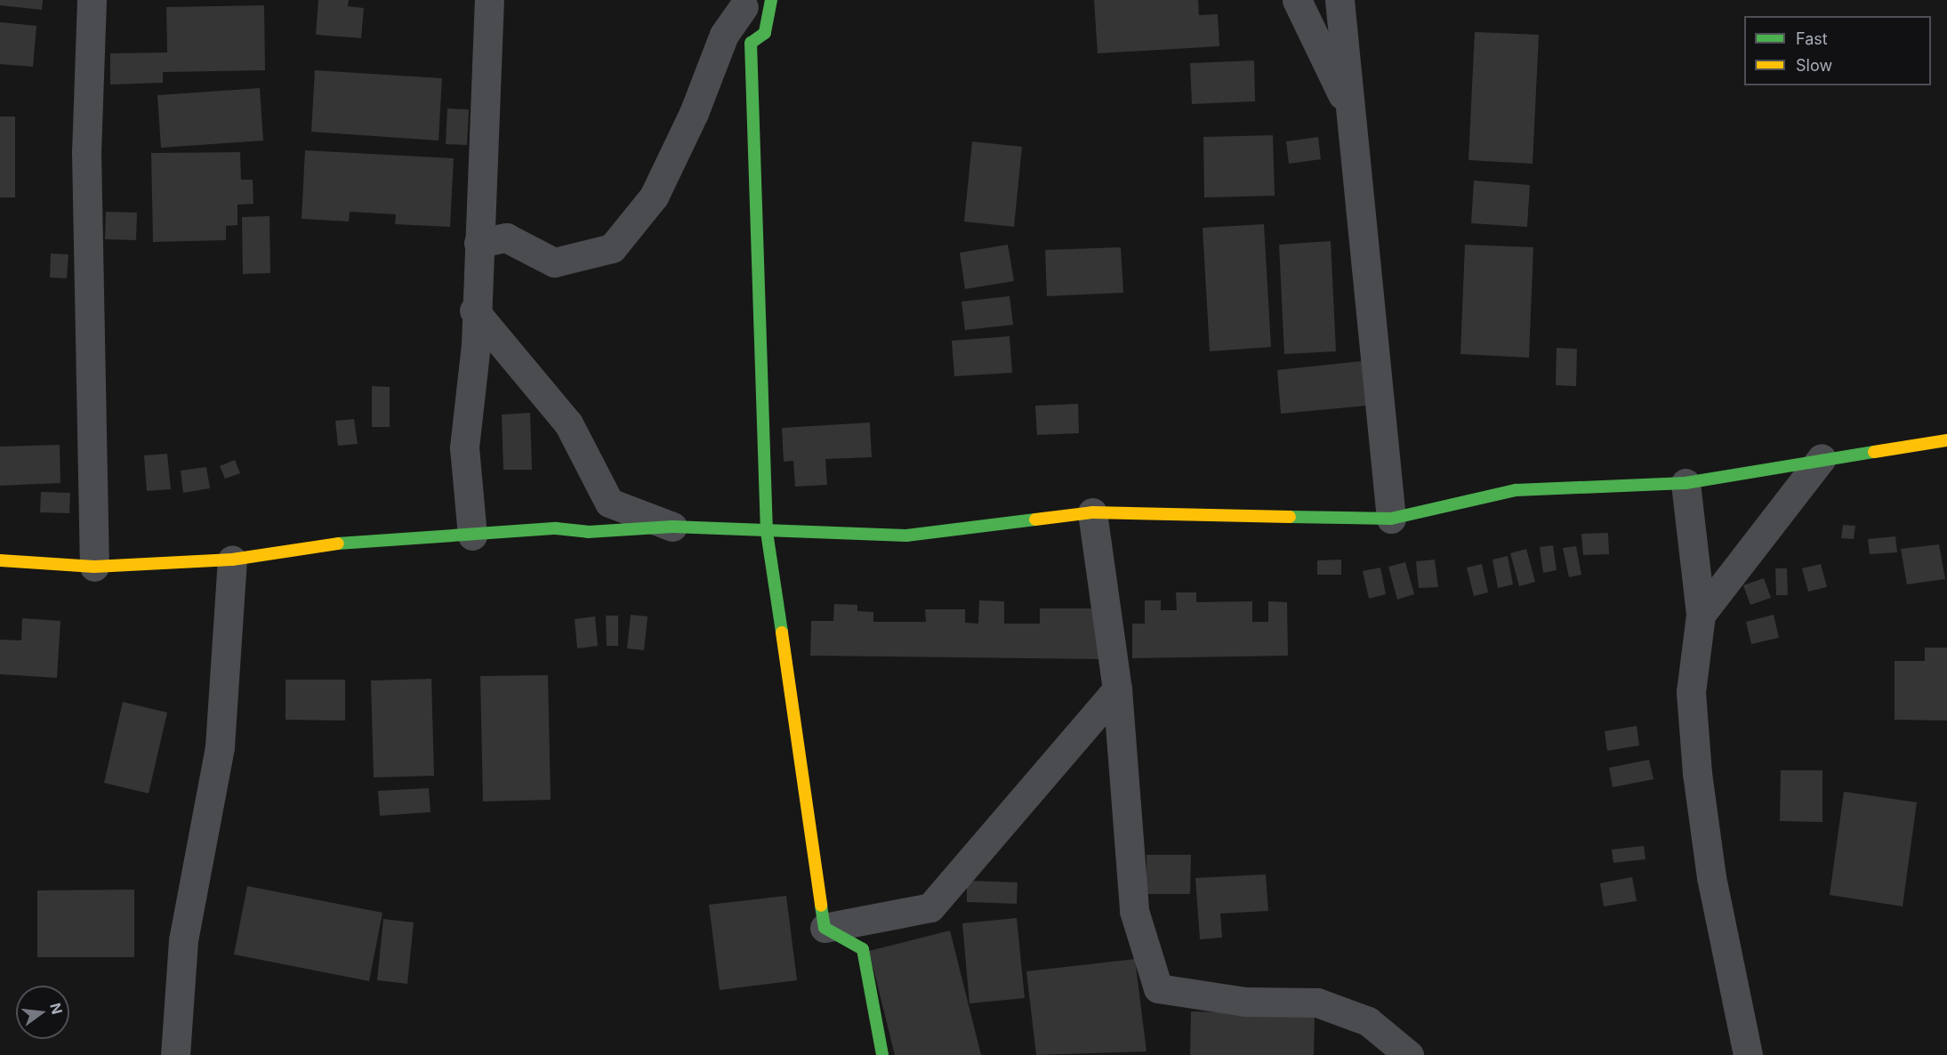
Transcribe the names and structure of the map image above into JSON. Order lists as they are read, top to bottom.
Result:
{
  "legend": ["Fast", "Slow"],
  "north": "right"
}
